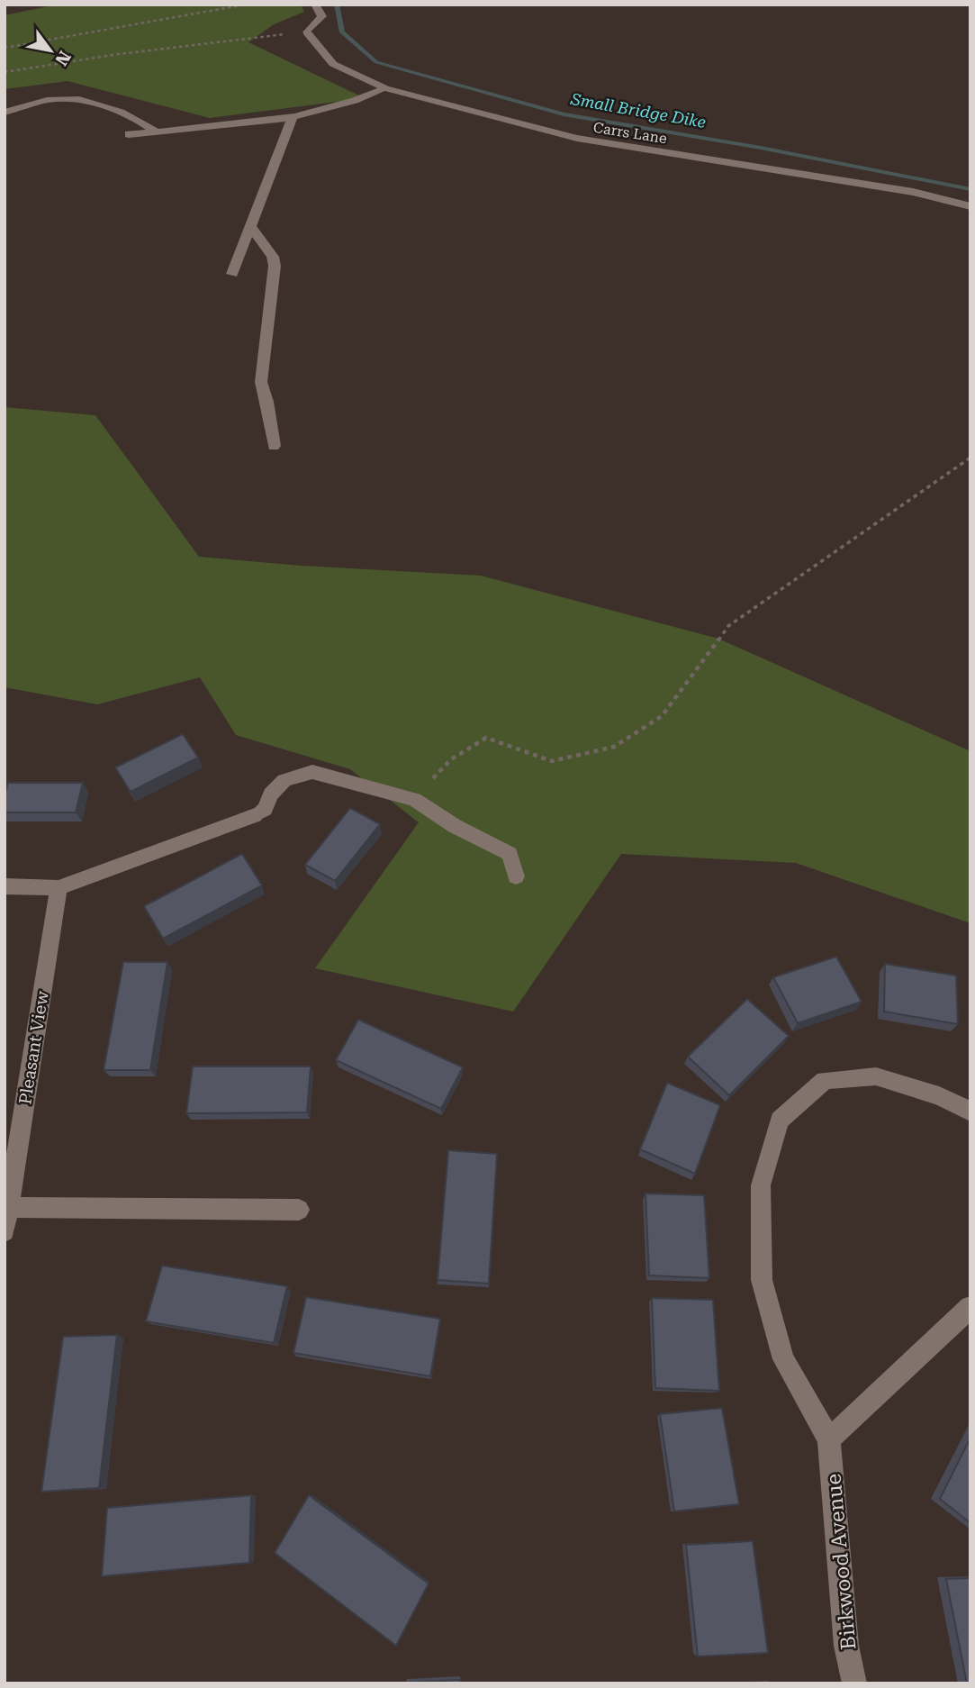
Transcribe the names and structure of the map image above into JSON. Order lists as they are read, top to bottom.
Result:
{
  "streets": {
    "street": ["Carrs Lane", "Pleasant View", "Birkwood Avenue"]
  },
  "water": ["Small Bridge Dike"],
  "north": "bottom right"
}
